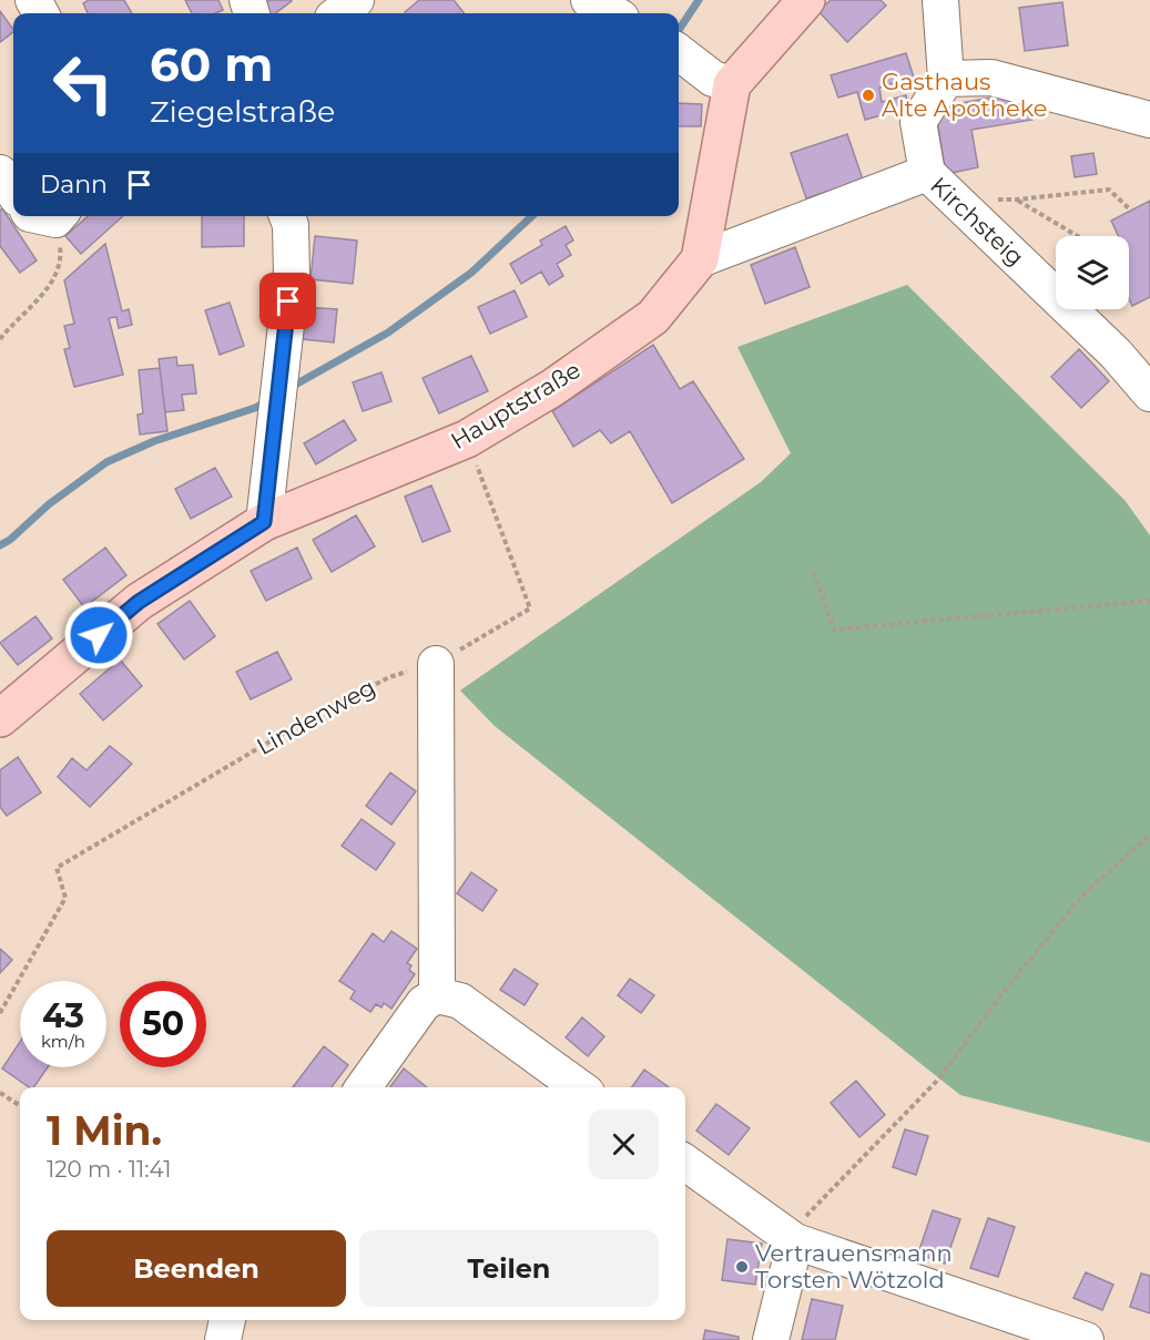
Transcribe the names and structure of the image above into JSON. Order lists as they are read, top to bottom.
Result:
{
  "streets": {
    "main road": ["Hauptstraße"],
    "street": ["Kirchsteig"],
    "path": ["Lindenweg"]
  },
  "crossings": [
    ["Kirchsteig", "Hauptstraße"]
  ],
  "places": ["Gasthaus Alte Apotheke", "Vertrauensmann Torsten Wötzold"],
  "page": {
    "turn": ["60 m", "Ziegelstraße"],
    "then": "Dann",
    "speed": "43 km/h",
    "limit": "50",
    "heading": ["1 Min.", "120 m · 11:41"],
    "buttons": ["Beenden", "Teilen"]
  }
}
